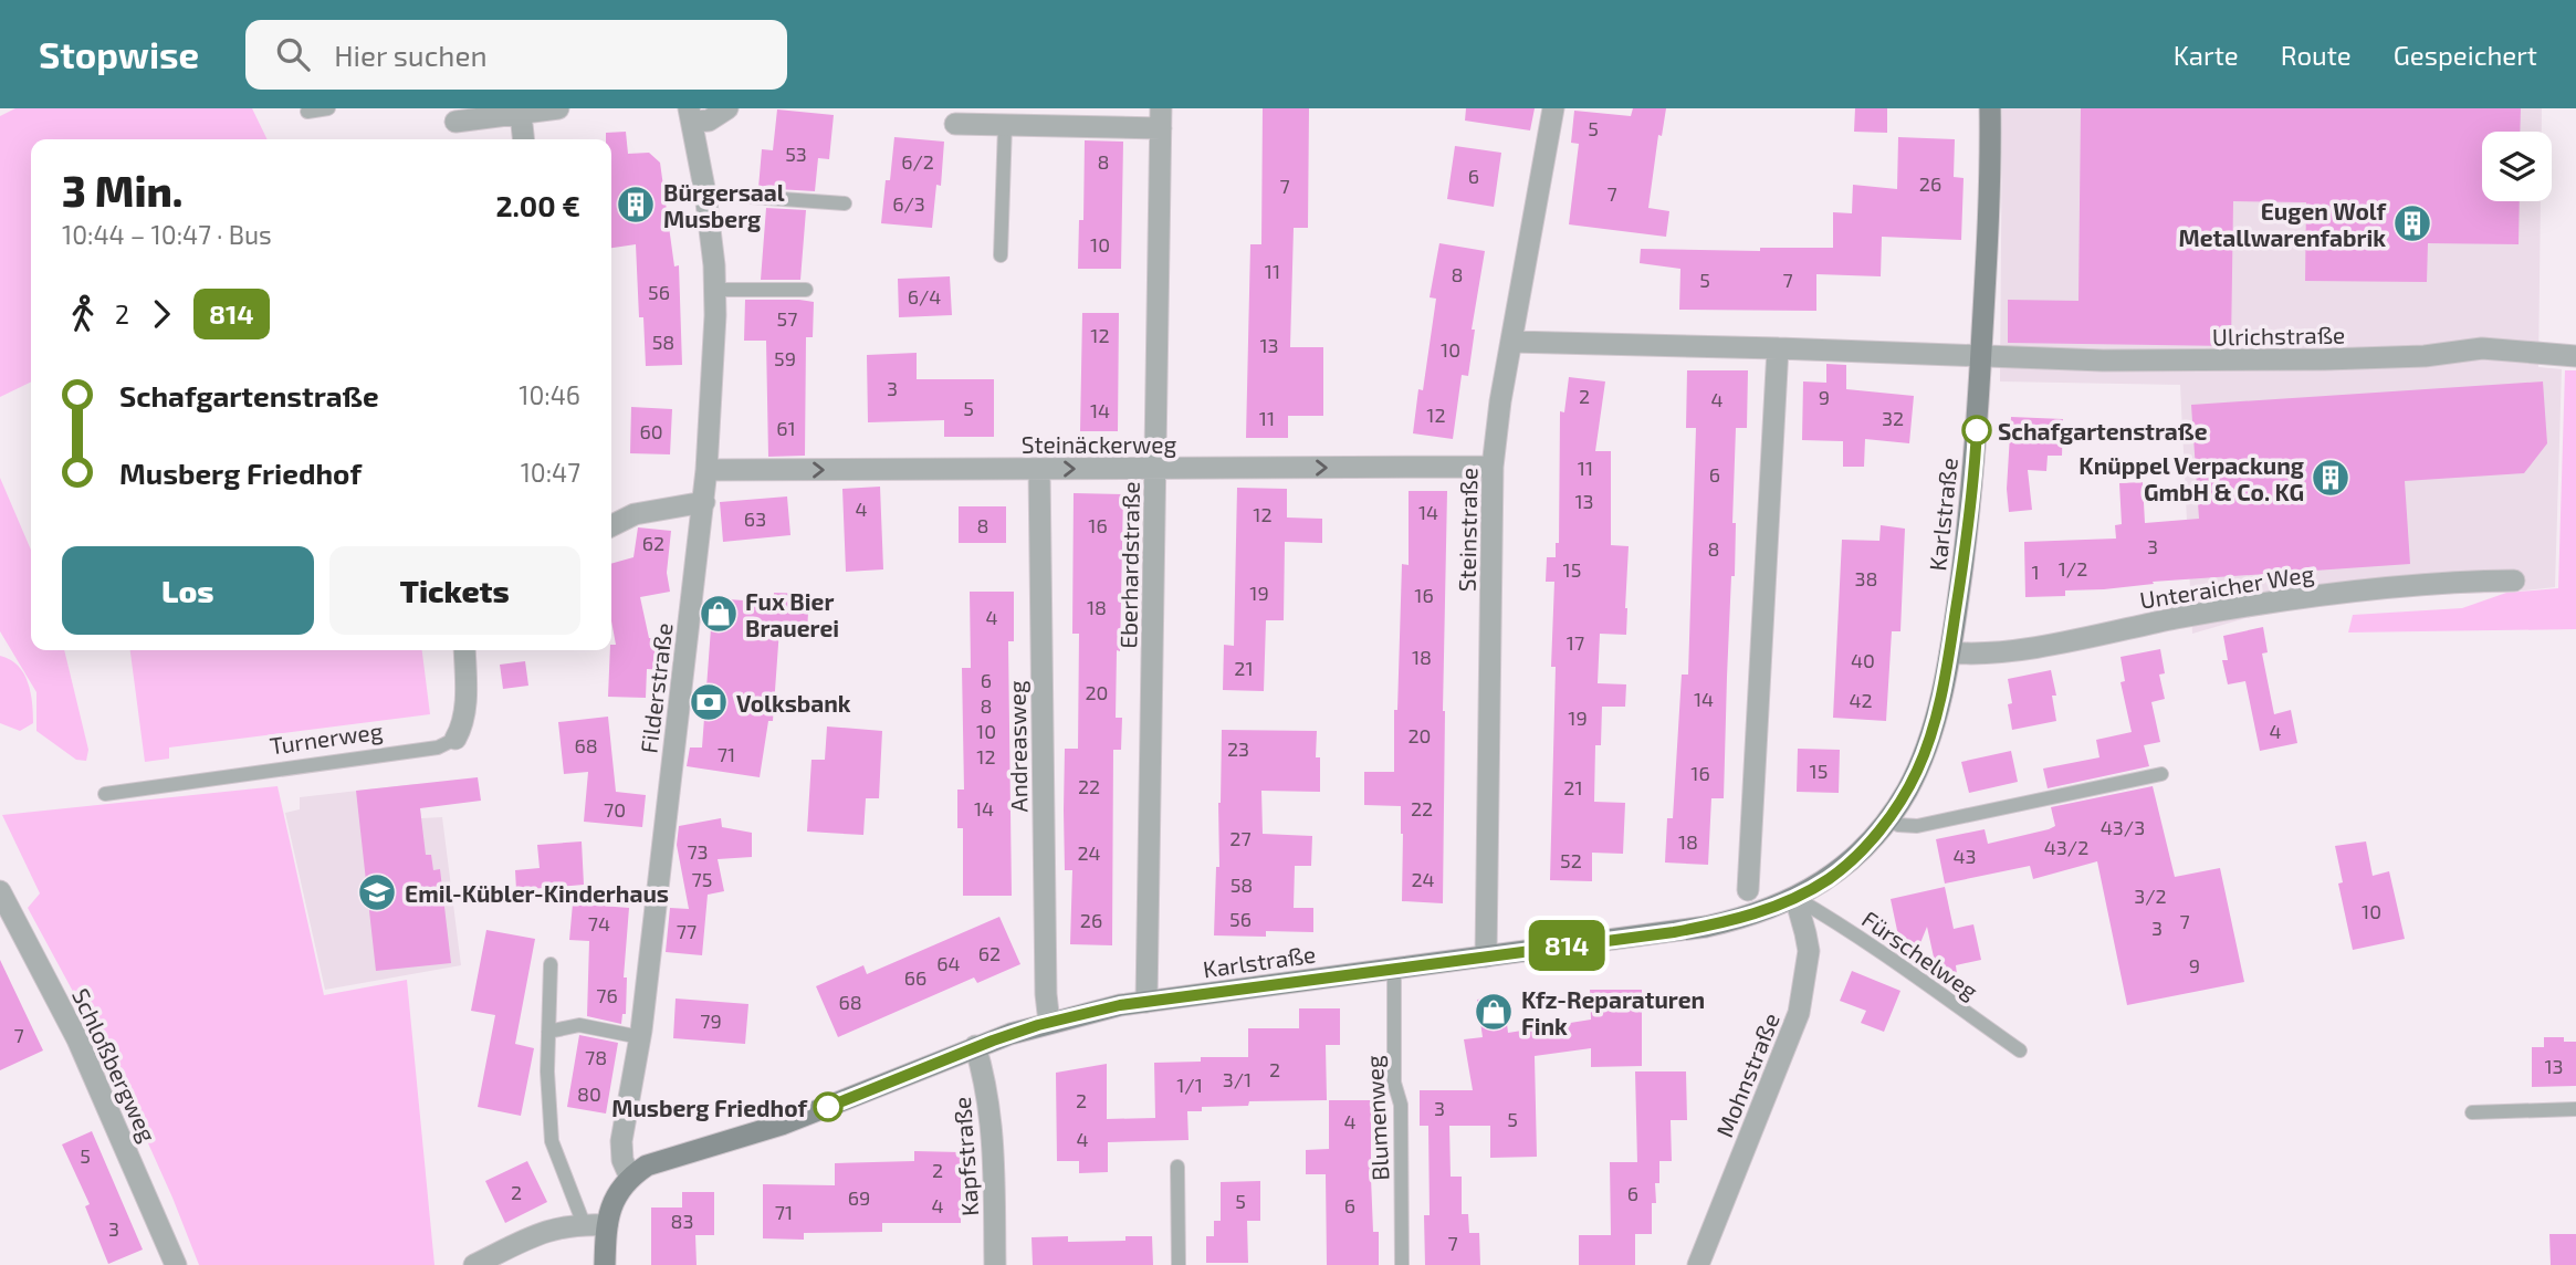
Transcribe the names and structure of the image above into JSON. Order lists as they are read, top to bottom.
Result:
{
  "streets": {
    "main road": ["Karlstraße"],
    "street": [
      "Ulrichstraße",
      "Steinäckerweg",
      "Steinstraße",
      "Eberhardstraße",
      "Unteraicher Weg",
      "Filderstraße",
      "Turnerweg",
      "Andreasweg",
      "Schloßbergweg",
      "Mohnstraße",
      "Kapfstraße"
    ],
    "lane": ["Fürschelweg", "Blumenweg"]
  },
  "crossings": [
    ["Ulrichstraße", "Karlstraße"],
    ["Steinäckerweg", "Steinstraße"],
    ["Steinäckerweg", "Eberhardstraße"],
    ["Steinäckerweg", "Filderstraße"],
    ["Steinäckerweg", "Andreasweg"],
    ["Karlstraße", "Steinstraße"],
    ["Karlstraße", "Eberhardstraße"],
    ["Karlstraße", "Unteraicher Weg"],
    ["Karlstraße", "Filderstraße"],
    ["Karlstraße", "Andreasweg"],
    ["Karlstraße", "Fürschelweg"],
    ["Karlstraße", "Mohnstraße"],
    ["Karlstraße", "Blumenweg"],
    ["Karlstraße", "Kapfstraße"],
    ["Fürschelweg", "Mohnstraße"]
  ],
  "one_way": ["Steinäckerweg"],
  "places": {
    "building": ["Bürgersaal Musberg", "Eugen Wolf Metallwarenfabrik", "Knüppel Verpackung GmbH & Co. KG"],
    "other": ["Schafgartenstraße", "Musberg Friedhof"],
    "shop": ["Fux Bier Brauerei", "Kfz-Reparaturen Fink"],
    "bank": ["Volksbank"],
    "school or university": ["Emil-Kübler-Kinderhaus"]
  },
  "lines": ["bus line 814"],
  "house_numbers": [
    "5",
    "53",
    "6/2",
    "8",
    "6",
    "26",
    "7",
    "7",
    "6/3",
    "10",
    "11",
    "8",
    "5",
    "7",
    "56",
    "6/4",
    "57",
    "12",
    "58",
    "13",
    "10",
    "59",
    "3",
    "2",
    "9",
    "4",
    "5",
    "14",
    "12",
    "11",
    "32",
    "61",
    "60",
    "11",
    "6",
    "13",
    "4",
    "14",
    "12",
    "63",
    "8",
    "16",
    "62",
    "3",
    "8",
    "1/2",
    "15",
    "1",
    "38",
    "19",
    "16",
    "18",
    "4",
    "17",
    "18",
    "40",
    "21",
    "6",
    "20",
    "14",
    "42",
    "8",
    "19",
    "10",
    "4",
    "20",
    "68",
    "23",
    "71",
    "12",
    "15",
    "16",
    "22",
    "21",
    "14",
    "22",
    "70",
    "43/3",
    "27",
    "18",
    "43/2",
    "73",
    "24",
    "43",
    "52",
    "75",
    "24",
    "58",
    "3/2",
    "10",
    "56",
    "26",
    "7",
    "74",
    "3",
    "77",
    "62",
    "64",
    "9",
    "66",
    "76",
    "68",
    "79",
    "7",
    "78",
    "13",
    "2",
    "3/1",
    "1/1",
    "80",
    "2",
    "3",
    "5",
    "4",
    "4",
    "5",
    "2",
    "2",
    "6",
    "69",
    "5",
    "4",
    "6",
    "71",
    "83",
    "3",
    "7"
  ],
  "page": {
    "header": "Stopwise",
    "search": "Hier suchen",
    "nav": ["Karte", "Route", "Gespeichert"],
    "on_map": "814",
    "heading": ["3 Min.", "10:44 – 10:47 · Bus", "2.00 €"],
    "legs": ["2", "814"],
    "list": [
      {
        "name": "Schafgartenstraße",
        "value": "10:46"
      },
      {
        "name": "Musberg Friedhof",
        "value": "10:47"
      }
    ],
    "buttons": ["Los", "Tickets"]
  }
}
